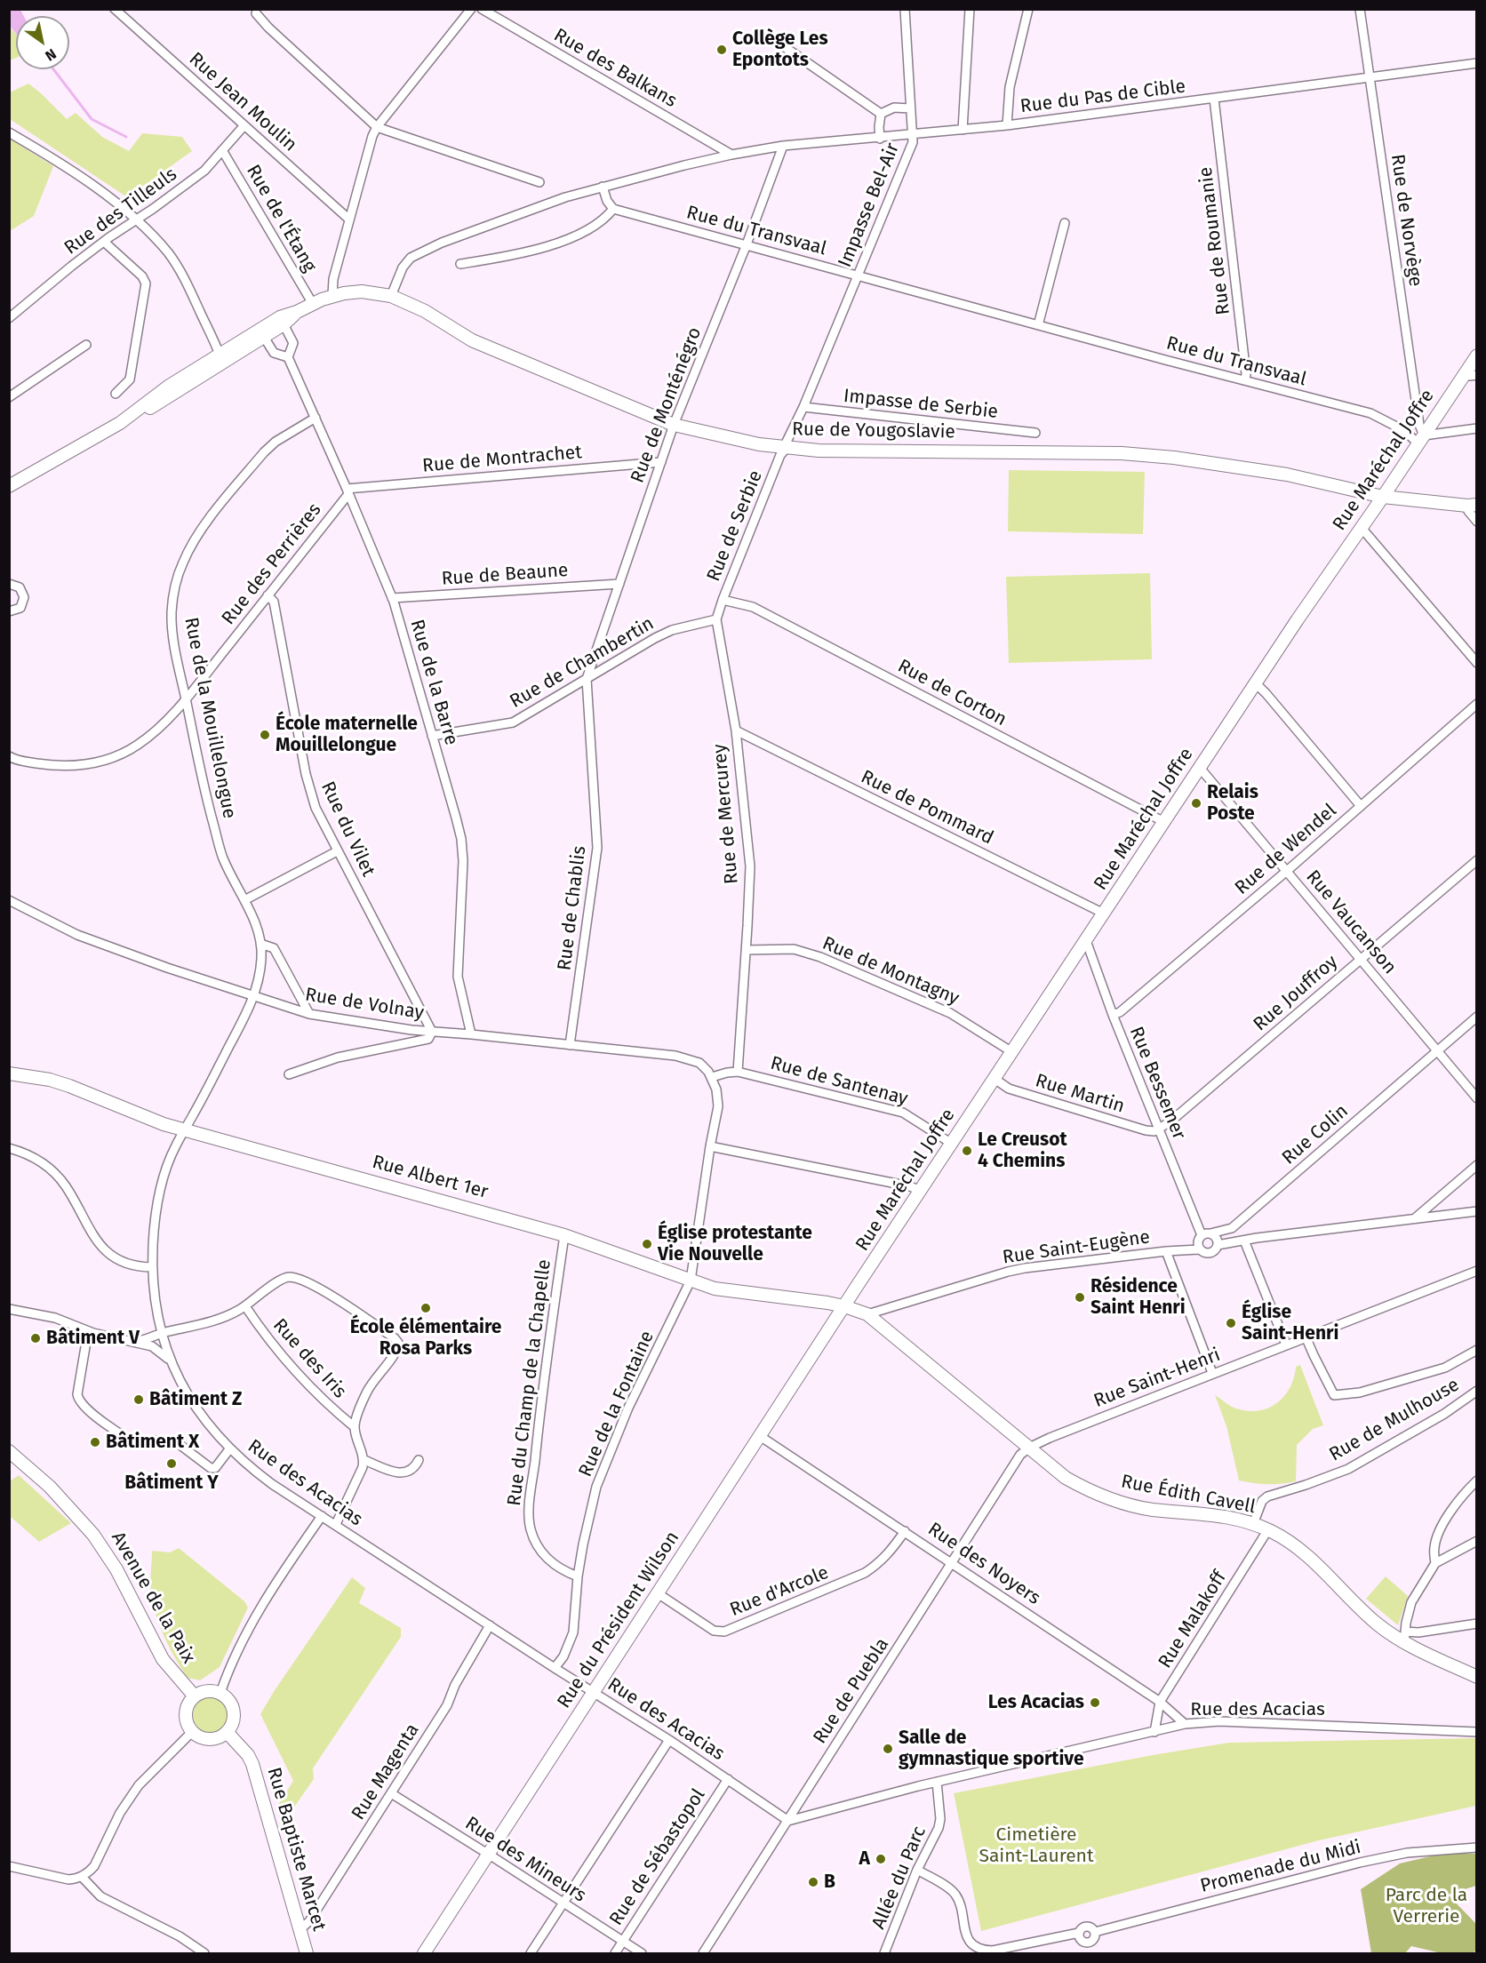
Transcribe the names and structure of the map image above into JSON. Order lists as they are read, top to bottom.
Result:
{
  "streets": {
    "main road": [
      "Rue de Yougoslavie",
      "Rue Maréchal Joffre",
      "Rue Albert 1er",
      "Rue Édith Cavell",
      "Avenue de la Paix",
      "Rue du Président Wilson",
      "Rue Baptiste Marcet"
    ],
    "street": [
      "Rue des Balkans",
      "Rue du Pas de Cible",
      "Rue Jean Moulin",
      "Impasse Bel-Air",
      "Rue des Tilleuls",
      "Rue de l'Étang",
      "Rue de Norvège",
      "Rue du Transvaal",
      "Rue de Roumanie",
      "Impasse de Serbie",
      "Rue de Monténégro",
      "Rue de Montrachet",
      "Rue de Serbie",
      "Rue des Perrières",
      "Rue de Beaune",
      "Rue de Chambertin",
      "Rue de la Barre",
      "Rue de Corton",
      "Rue de la Mouillelongue",
      "Rue de Pommard",
      "Rue de Mercurey",
      "Rue du Vilet",
      "Rue de Wendel",
      "Rue de Chablis",
      "Rue Vaucanson",
      "Rue de Montagny",
      "Rue Jouffroy",
      "Rue de Volnay",
      "Rue de Santenay",
      "Rue Bessemer",
      "Rue Martin",
      "Rue Colin",
      "Rue Saint-Eugène",
      "Rue des Iris",
      "Rue Saint-Henri",
      "Rue du Champ de la Chapelle",
      "Rue de la Fontaine",
      "Rue de Mulhouse",
      "Rue des Acacias",
      "Rue des Noyers",
      "Rue d'Arcole",
      "Rue Malakoff",
      "Rue de Puebla",
      "Rue Magenta",
      "Rue de Sébastopol",
      "Rue des Mineurs",
      "Promenade du Midi",
      "Allée du Parc"
    ]
  },
  "crossings": [
    ["Rue des Balkans", "Rue du Pas de Cible"],
    ["Rue du Pas de Cible", "Impasse Bel-Air"],
    ["Rue du Pas de Cible", "Rue de Norvège"],
    ["Rue du Pas de Cible", "Rue de Roumanie"],
    ["Rue du Pas de Cible", "Rue de Monténégro"],
    ["Rue du Pas de Cible", "Rue de Yougoslavie"],
    ["Rue Jean Moulin", "Rue des Tilleuls"],
    ["Impasse Bel-Air", "Rue du Transvaal"],
    ["Impasse Bel-Air", "Impasse de Serbie"],
    ["Impasse Bel-Air", "Rue de Yougoslavie"],
    ["Impasse Bel-Air", "Rue de Serbie"],
    ["Rue des Tilleuls", "Rue de l'Étang"],
    ["Rue de l'Étang", "Rue de Yougoslavie"],
    ["Rue de Norvège", "Rue du Transvaal"],
    ["Rue de Norvège", "Rue Maréchal Joffre"],
    ["Rue du Transvaal", "Rue de Roumanie"],
    ["Rue du Transvaal", "Rue de Monténégro"],
    ["Rue du Transvaal", "Rue Maréchal Joffre"],
    ["Rue de Monténégro", "Rue de Yougoslavie"],
    ["Rue de Monténégro", "Rue de Montrachet"],
    ["Rue de Monténégro", "Rue de Beaune"],
    ["Rue de Monténégro", "Rue de Chambertin"],
    ["Rue de Monténégro", "Rue de Chablis"],
    ["Rue de Yougoslavie", "Rue Maréchal Joffre"],
    ["Rue de Yougoslavie", "Rue de Serbie"],
    ["Rue de Yougoslavie", "Rue de la Barre"],
    ["Rue de Montrachet", "Rue des Perrières"],
    ["Rue de Montrachet", "Rue de la Barre"],
    ["Rue Maréchal Joffre", "Rue de Corton"],
    ["Rue Maréchal Joffre", "Rue de Pommard"],
    ["Rue Maréchal Joffre", "Rue Vaucanson"],
    ["Rue Maréchal Joffre", "Rue de Montagny"],
    ["Rue Maréchal Joffre", "Rue de Santenay"],
    ["Rue Maréchal Joffre", "Rue Bessemer"],
    ["Rue Maréchal Joffre", "Rue Martin"],
    ["Rue Maréchal Joffre", "Rue Albert 1er"],
    ["Rue Maréchal Joffre", "Rue Édith Cavell"],
    ["Rue Maréchal Joffre", "Rue du Président Wilson"],
    ["Rue de Serbie", "Rue de Chambertin"],
    ["Rue de Serbie", "Rue de Corton"],
    ["Rue de Serbie", "Rue de Mercurey"],
    ["Rue des Perrières", "Rue de la Barre"],
    ["Rue des Perrières", "Rue de la Mouillelongue"],
    ["Rue des Perrières", "Rue du Vilet"],
    ["Rue de Beaune", "Rue de la Barre"],
    ["Rue de Chambertin", "Rue de la Barre"],
    ["Rue de Chambertin", "Rue de Mercurey"],
    ["Rue de Chambertin", "Rue de Chablis"],
    ["Rue de la Barre", "Rue de la Mouillelongue"],
    ["Rue de la Barre", "Rue de Volnay"],
    ["Rue de la Mouillelongue", "Rue de Volnay"],
    ["Rue de la Mouillelongue", "Rue Albert 1er"],
    ["Rue de la Mouillelongue", "Rue des Acacias"],
    ["Rue de Pommard", "Rue de Mercurey"],
    ["Rue de Mercurey", "Rue de Montagny"],
    ["Rue de Mercurey", "Rue de Santenay"],
    ["Rue du Vilet", "Rue de Volnay"],
    ["Rue de Wendel", "Rue Vaucanson"],
    ["Rue de Wendel", "Rue Bessemer"],
    ["Rue de Chablis", "Rue de Volnay"],
    ["Rue Vaucanson", "Rue Jouffroy"],
    ["Rue Vaucanson", "Rue Colin"],
    ["Rue Jouffroy", "Rue Bessemer"],
    ["Rue Jouffroy", "Rue Martin"],
    ["Rue de Volnay", "Rue de Santenay"],
    ["Rue de Volnay", "Rue de la Fontaine"],
    ["Rue Bessemer", "Rue Martin"],
    ["Rue Bessemer", "Rue Colin"],
    ["Rue Bessemer", "Rue Saint-Eugène"],
    ["Rue Colin", "Rue Saint-Eugène"],
    ["Rue Albert 1er", "Rue du Champ de la Chapelle"],
    ["Rue Albert 1er", "Rue de la Fontaine"],
    ["Rue Albert 1er", "Rue des Acacias"],
    ["Rue Albert 1er", "Rue Édith Cavell"],
    ["Rue Albert 1er", "Rue du Président Wilson"],
    ["Rue Saint-Eugène", "Rue Édith Cavell"],
    ["Rue Saint-Henri", "Rue Édith Cavell"],
    ["Rue Saint-Henri", "Rue de Puebla"],
    ["Rue du Champ de la Chapelle", "Rue de la Fontaine"],
    ["Rue de la Fontaine", "Rue des Acacias"],
    ["Rue de Mulhouse", "Rue Édith Cavell"],
    ["Rue des Acacias", "Rue des Noyers"],
    ["Rue des Acacias", "Rue du Président Wilson"],
    ["Rue des Acacias", "Rue Malakoff"],
    ["Rue des Acacias", "Rue de Puebla"],
    ["Rue des Acacias", "Rue Magenta"],
    ["Rue des Acacias", "Rue de Sébastopol"],
    ["Rue des Acacias", "Allée du Parc"],
    ["Rue Édith Cavell", "Rue du Président Wilson"],
    ["Rue Édith Cavell", "Rue Malakoff"],
    ["Rue Édith Cavell", "Rue de Puebla"],
    ["Rue des Noyers", "Rue d'Arcole"],
    ["Rue des Noyers", "Rue du Président Wilson"],
    ["Rue des Noyers", "Rue Malakoff"],
    ["Rue des Noyers", "Rue de Puebla"],
    ["Rue d'Arcole", "Rue du Président Wilson"],
    ["Avenue de la Paix", "Rue Baptiste Marcet"],
    ["Rue du Président Wilson", "Rue des Mineurs"],
    ["Rue Magenta", "Rue Baptiste Marcet"],
    ["Rue Magenta", "Rue des Mineurs"],
    ["Rue de Sébastopol", "Rue des Mineurs"]
  ],
  "parks": ["Cimetière Saint-Laurent", "Parc de la Verrerie"],
  "places": [
    "Collège Les Epontots",
    "École maternelle Mouillelongue",
    "Relais Poste",
    "Le Creusot 4 Chemins",
    "Église protestante Vie Nouvelle",
    "Résidence Saint Henri",
    "École élémentaire Rosa Parks",
    "Église Saint-Henri",
    "Bâtiment V",
    "Bâtiment Z",
    "Bâtiment X",
    "Bâtiment Y",
    "Les Acacias",
    "Salle de gymnastique sportive",
    "A",
    "B"
  ],
  "north": "bottom right"
}
